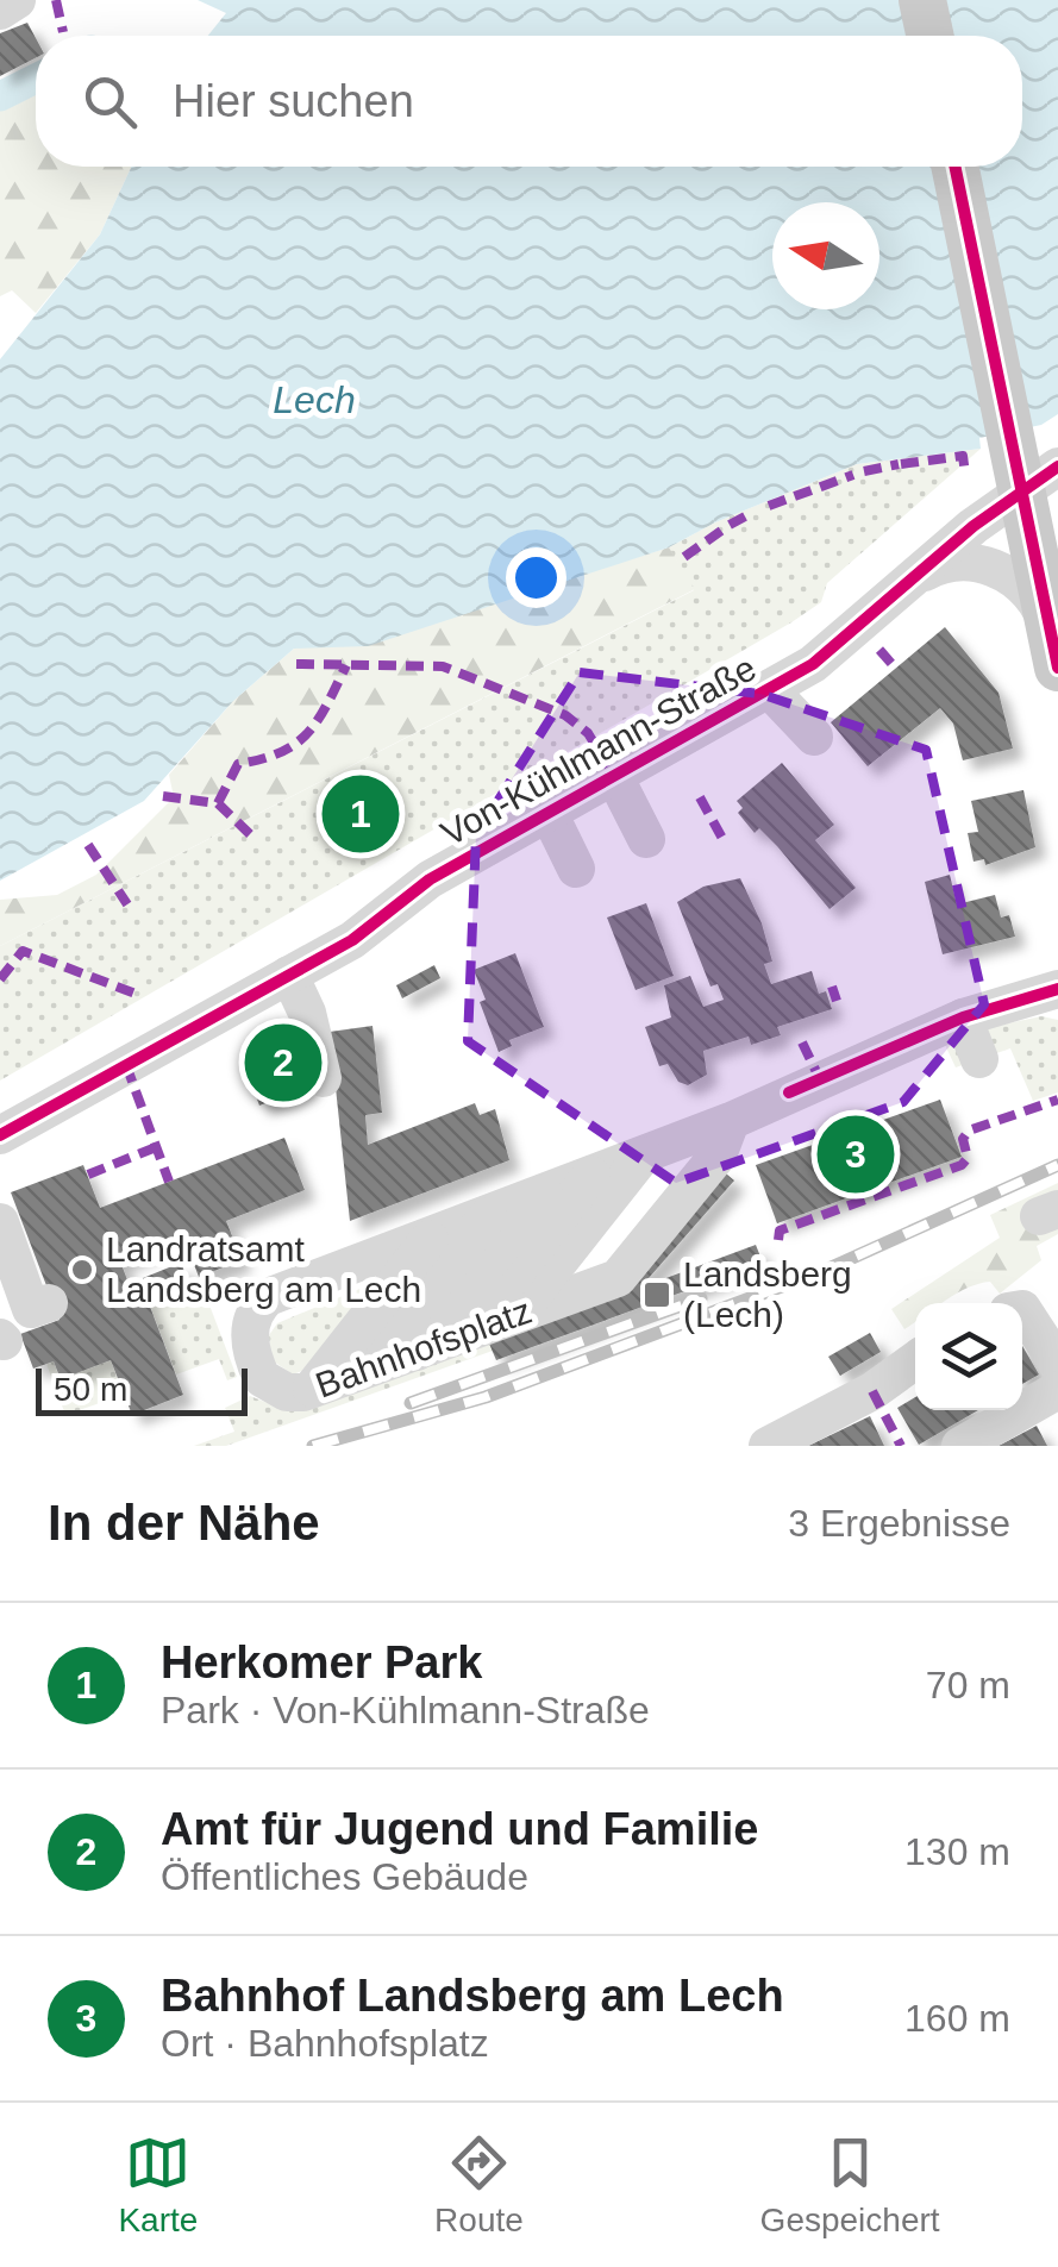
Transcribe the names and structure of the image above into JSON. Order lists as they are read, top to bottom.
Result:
{
  "streets": {
    "street": ["Von-Kühlmann-Straße", "Bahnhofsplatz"]
  },
  "water": ["Lech"],
  "places": {
    "other": ["Landratsamt Landsberg am Lech"],
    "transit": ["Landsberg (Lech)"]
  },
  "scale_bar": "50 m",
  "north": "left",
  "page": {
    "search": "Hier suchen",
    "pins": ["1", "2", "3"],
    "scale": "50 m",
    "heading": ["In der Nähe", "3 Ergebnisse"],
    "list": [
      {
        "mark": "1",
        "name": "Herkomer Park",
        "note": "Park · Von-Kühlmann-Straße",
        "value": "70 m"
      },
      {
        "mark": "2",
        "name": "Amt für Jugend und Familie",
        "note": "Öffentliches Gebäude",
        "value": "130 m"
      },
      {
        "mark": "3",
        "name": "Bahnhof Landsberg am Lech",
        "note": "Ort · Bahnhofsplatz",
        "value": "160 m"
      }
    ],
    "nav": ["Karte", "Route", "Gespeichert"]
  }
}
